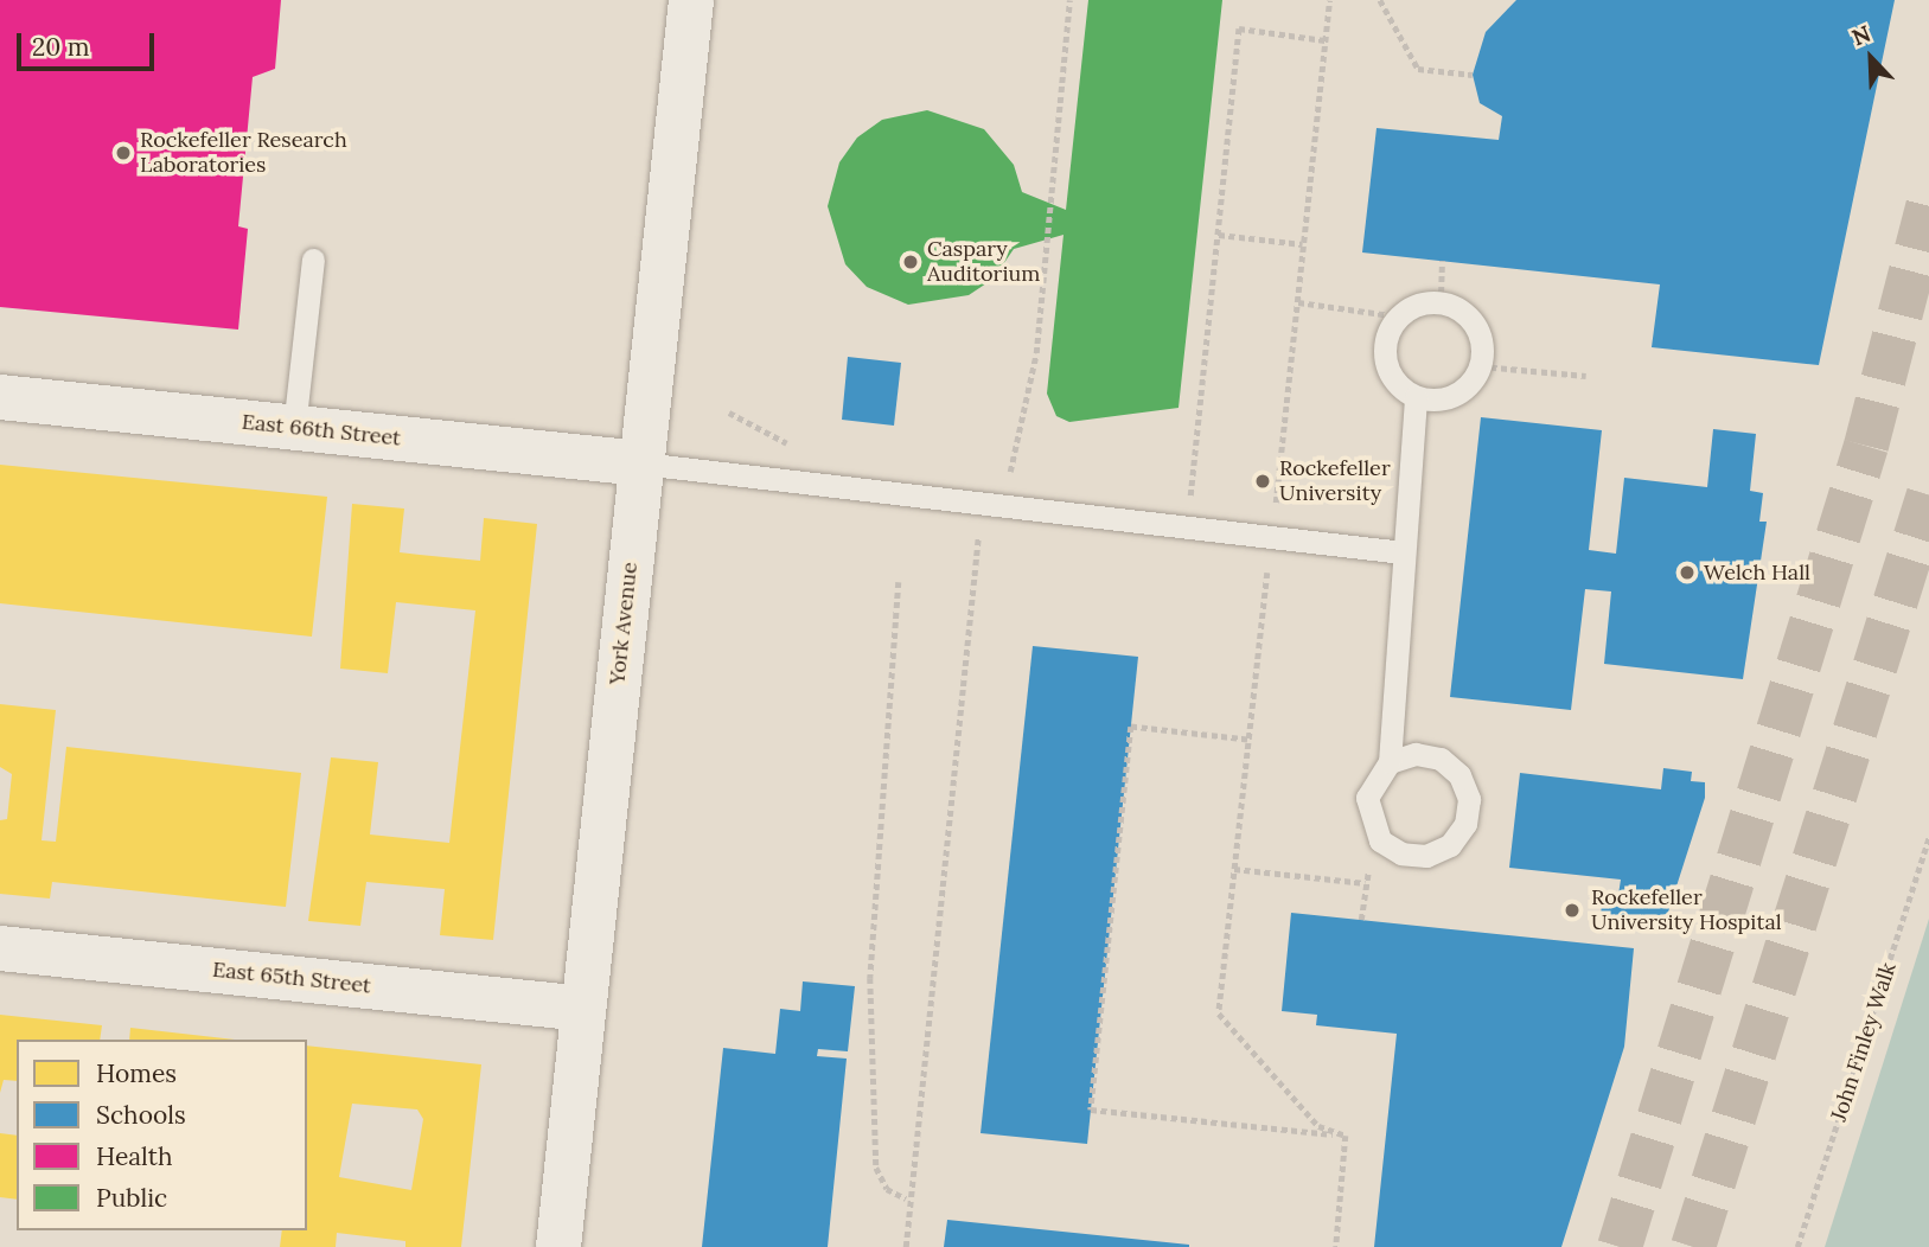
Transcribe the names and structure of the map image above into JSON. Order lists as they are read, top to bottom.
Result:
{
  "streets": {
    "main road": ["East 66th Street", "York Avenue", "East 65th Street"],
    "path": ["John Finley Walk"]
  },
  "crossings": [
    ["East 66th Street", "York Avenue"],
    ["York Avenue", "East 65th Street"]
  ],
  "places": [
    "Rockefeller Research Laboratories",
    "Caspary Auditorium",
    "Rockefeller University",
    "Welch Hall",
    "Rockefeller University Hospital"
  ],
  "legend": [
    "Homes",
    "Schools",
    "Health",
    "Public"
  ],
  "scale_bar": "20 m",
  "north": "top left"
}
